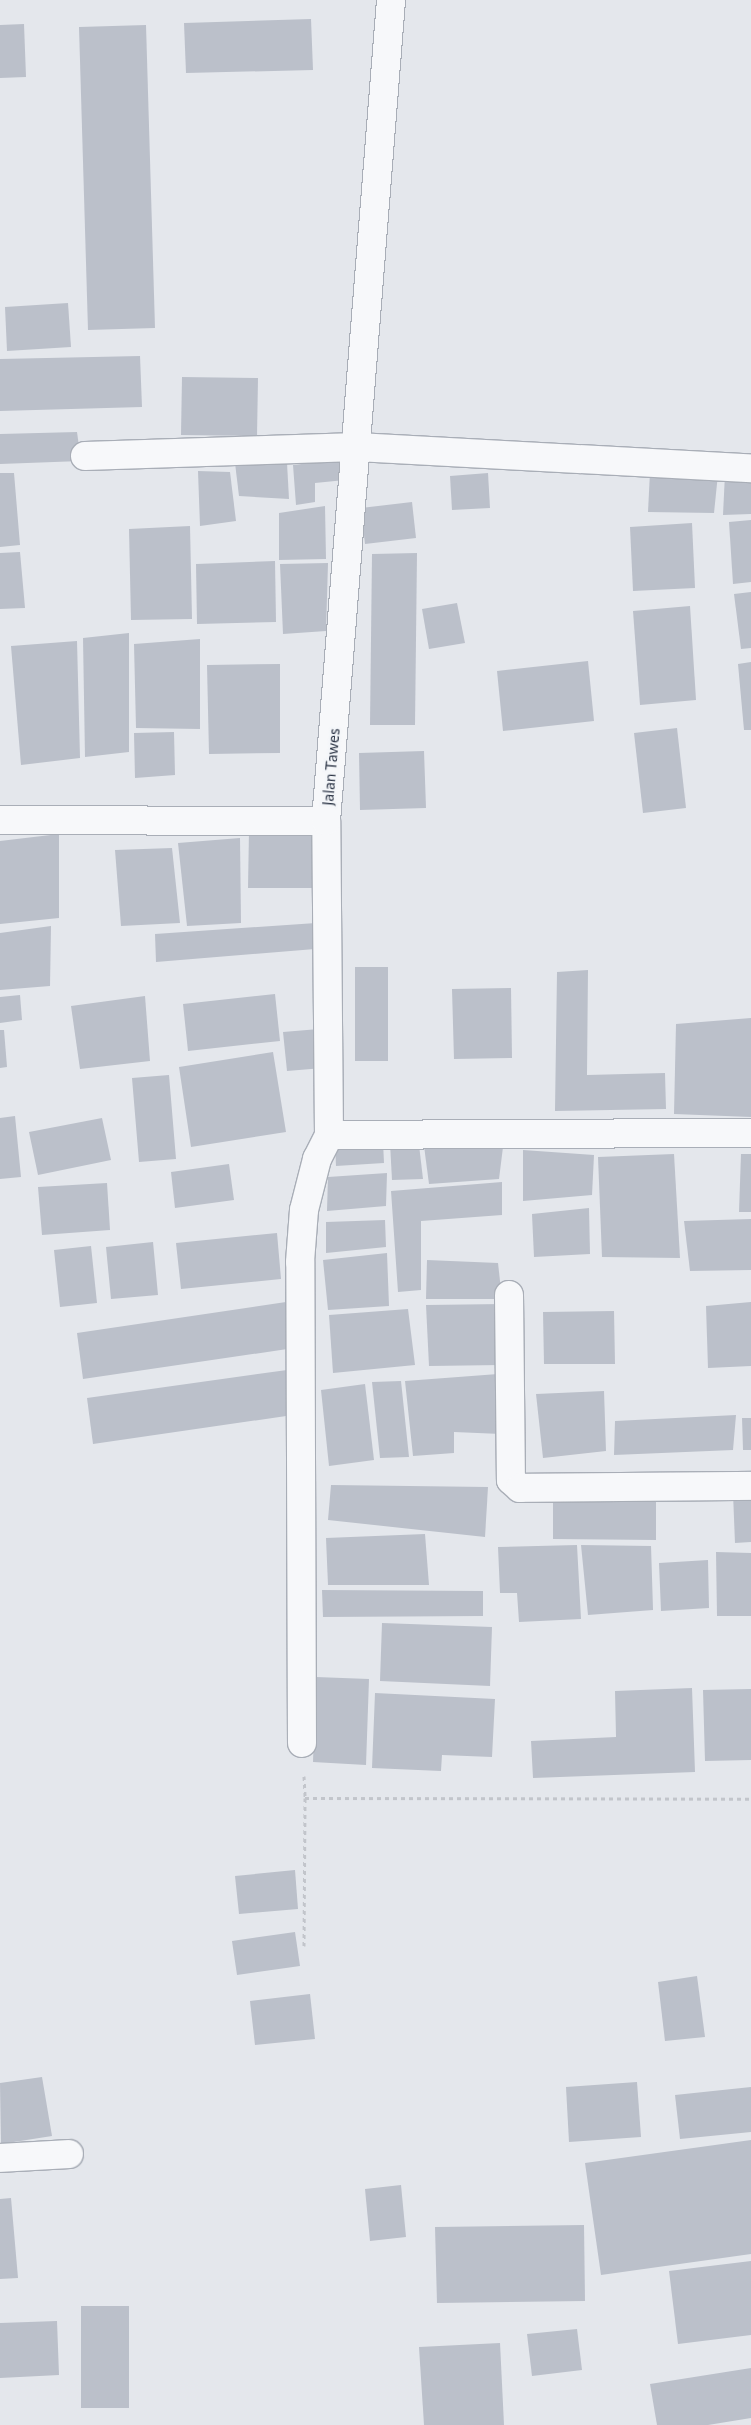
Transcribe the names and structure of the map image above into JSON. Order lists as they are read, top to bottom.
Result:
{
  "streets": {
    "street": ["Jalan Tawes"]
  }
}
